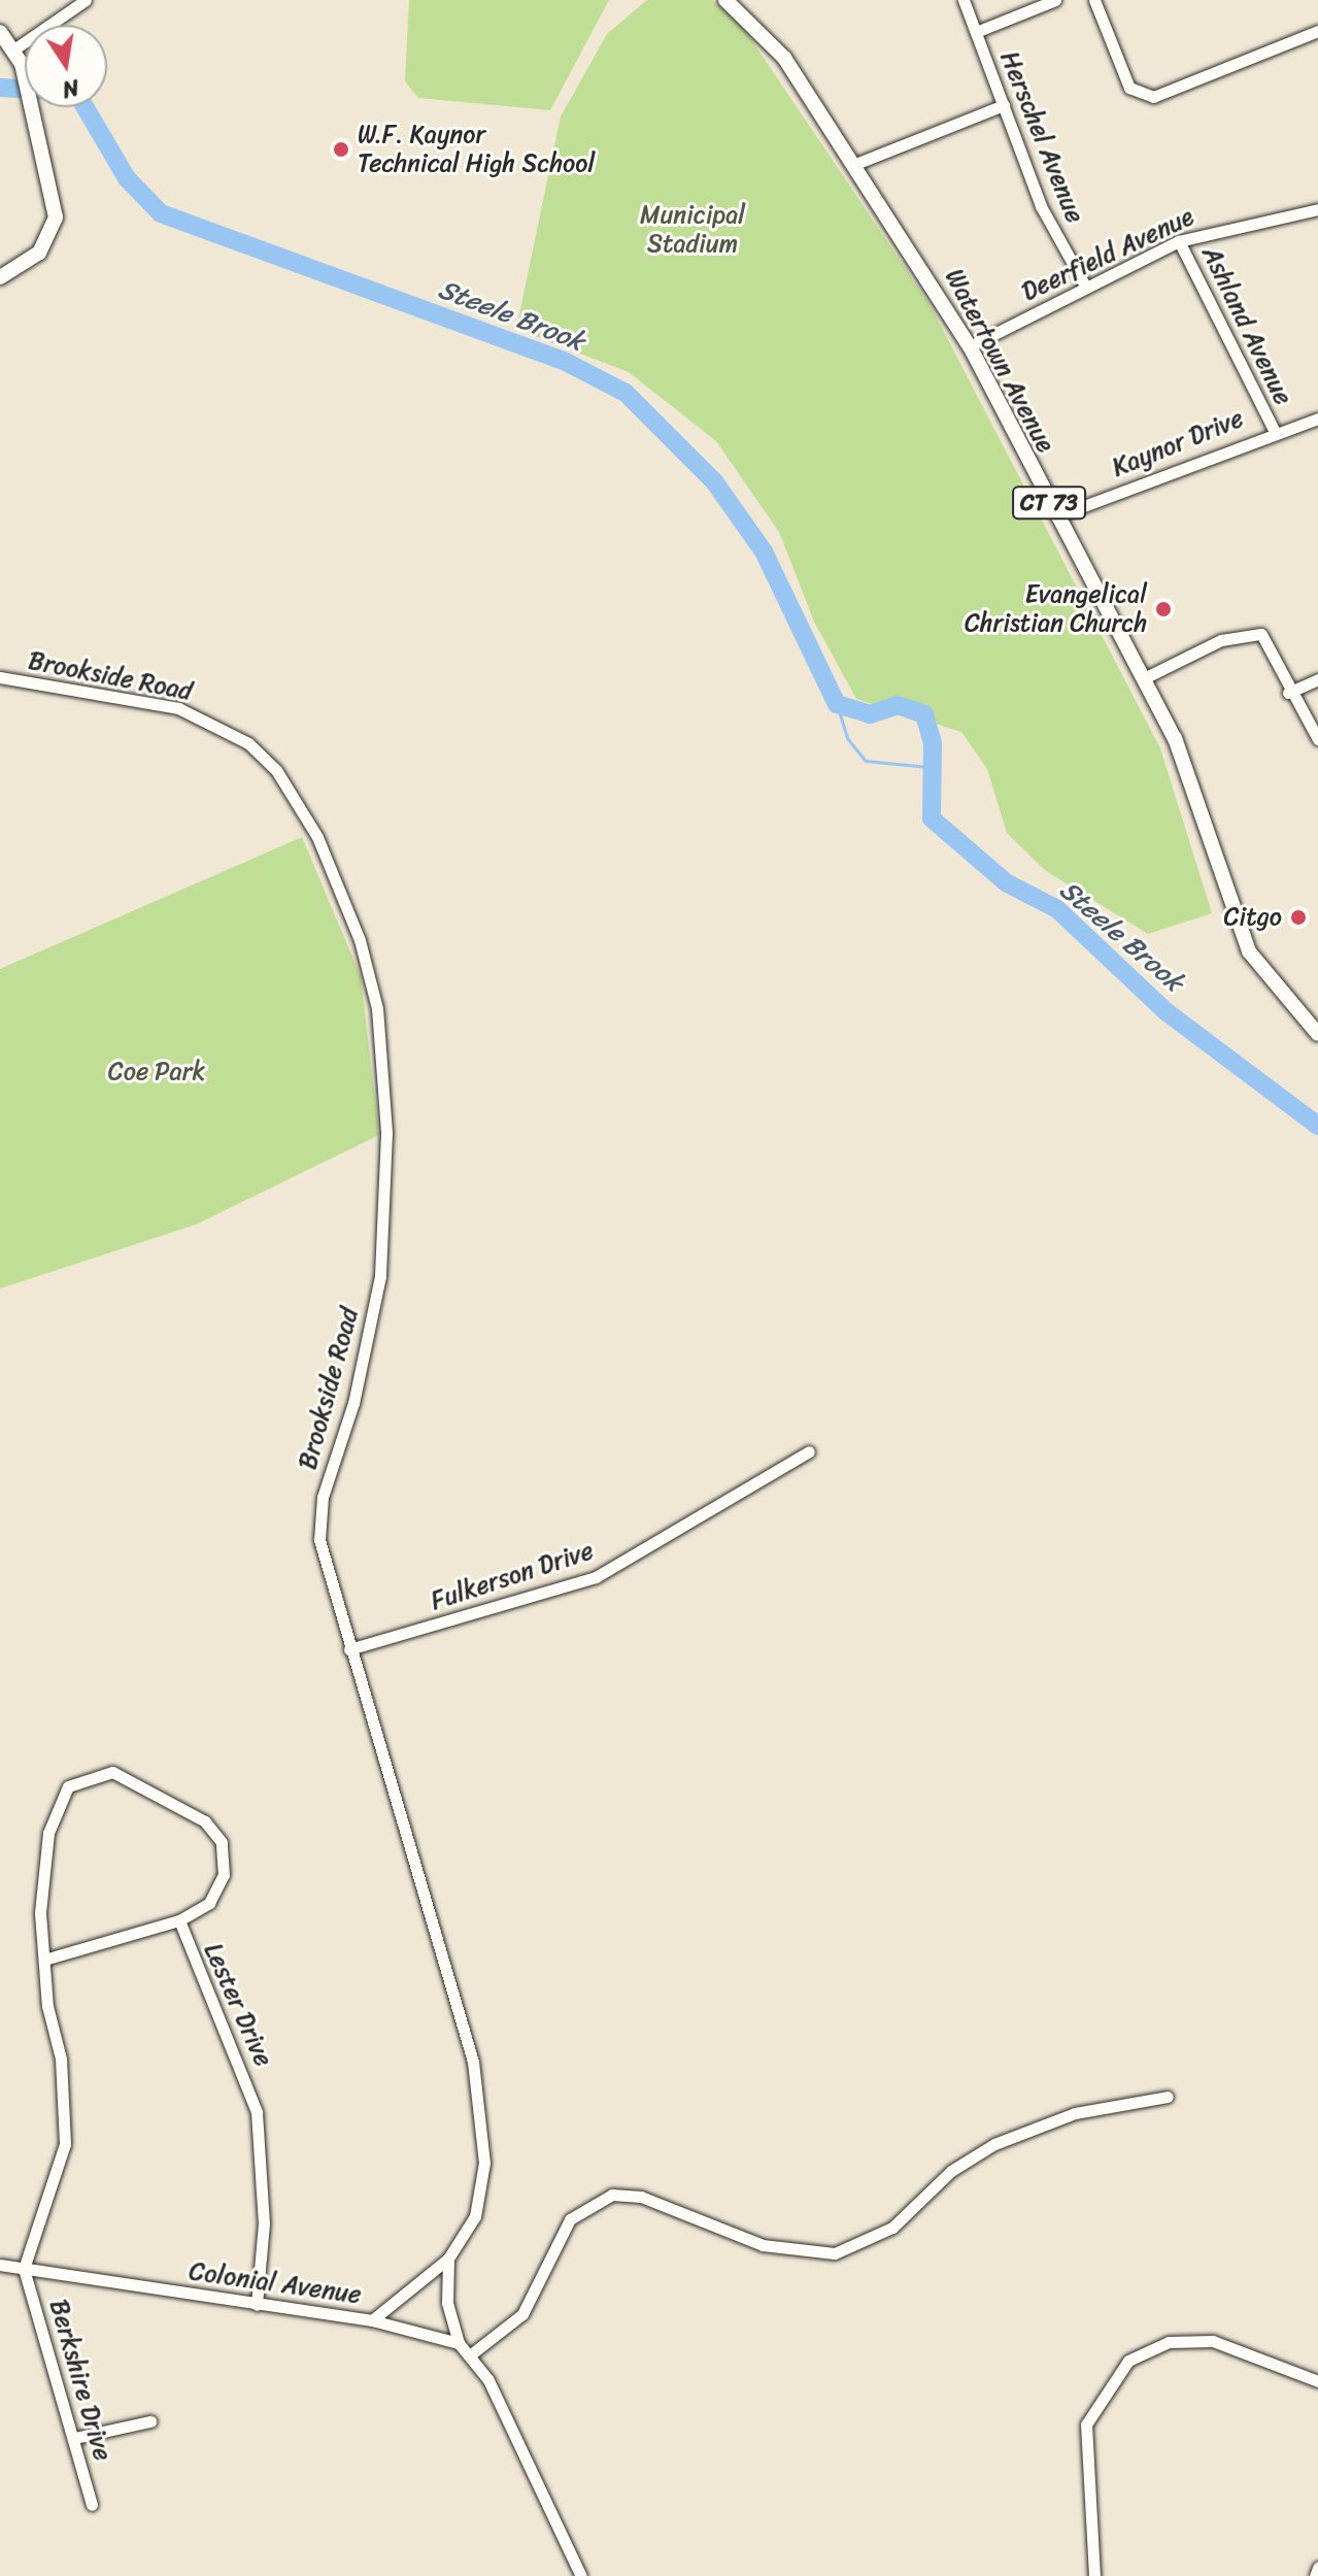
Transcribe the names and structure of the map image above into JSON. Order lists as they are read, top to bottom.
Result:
{
  "streets": {
    "main road": ["Watertown Avenue", "CT 73"],
    "street": [
      "Herschel Avenue",
      "Deerfield Avenue",
      "Ashland Avenue",
      "Kaynor Drive",
      "Brookside Road",
      "Fulkerson Drive",
      "Lester Drive",
      "Colonial Avenue",
      "Berkshire Drive"
    ]
  },
  "crossings": [
    ["Herschel Avenue", "Deerfield Avenue"],
    ["Deerfield Avenue", "Ashland Avenue"],
    ["Deerfield Avenue", "Watertown Avenue"],
    ["Ashland Avenue", "Kaynor Drive"],
    ["Watertown Avenue", "Kaynor Drive"],
    ["Brookside Road", "Fulkerson Drive"],
    ["Brookside Road", "Colonial Avenue"],
    ["Lester Drive", "Colonial Avenue"],
    ["Colonial Avenue", "Berkshire Drive"]
  ],
  "water": ["Steele Brook"],
  "parks": ["Municipal Stadium", "Coe Park"],
  "places": ["W.F. Kaynor Technical High School", "Evangelical Christian Church", "Citgo"],
  "north": "bottom"
}
